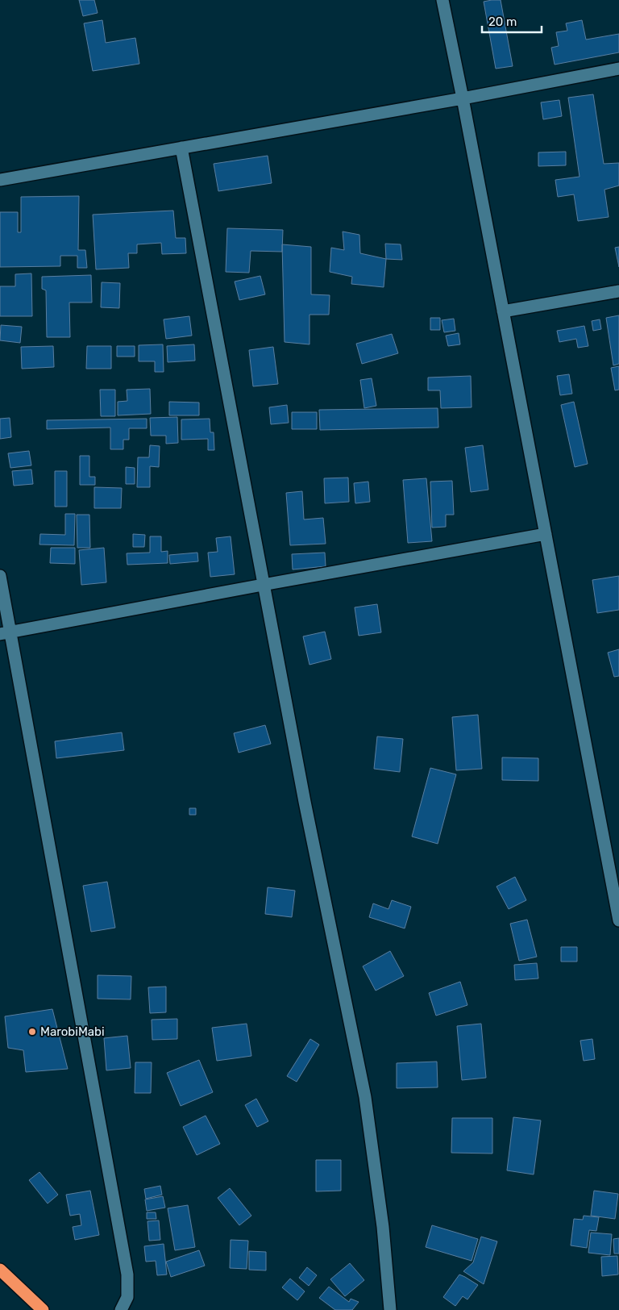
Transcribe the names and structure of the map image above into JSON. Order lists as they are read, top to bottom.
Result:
{
  "places": ["MarobiMabi"],
  "scale_bar": "20 m"
}
